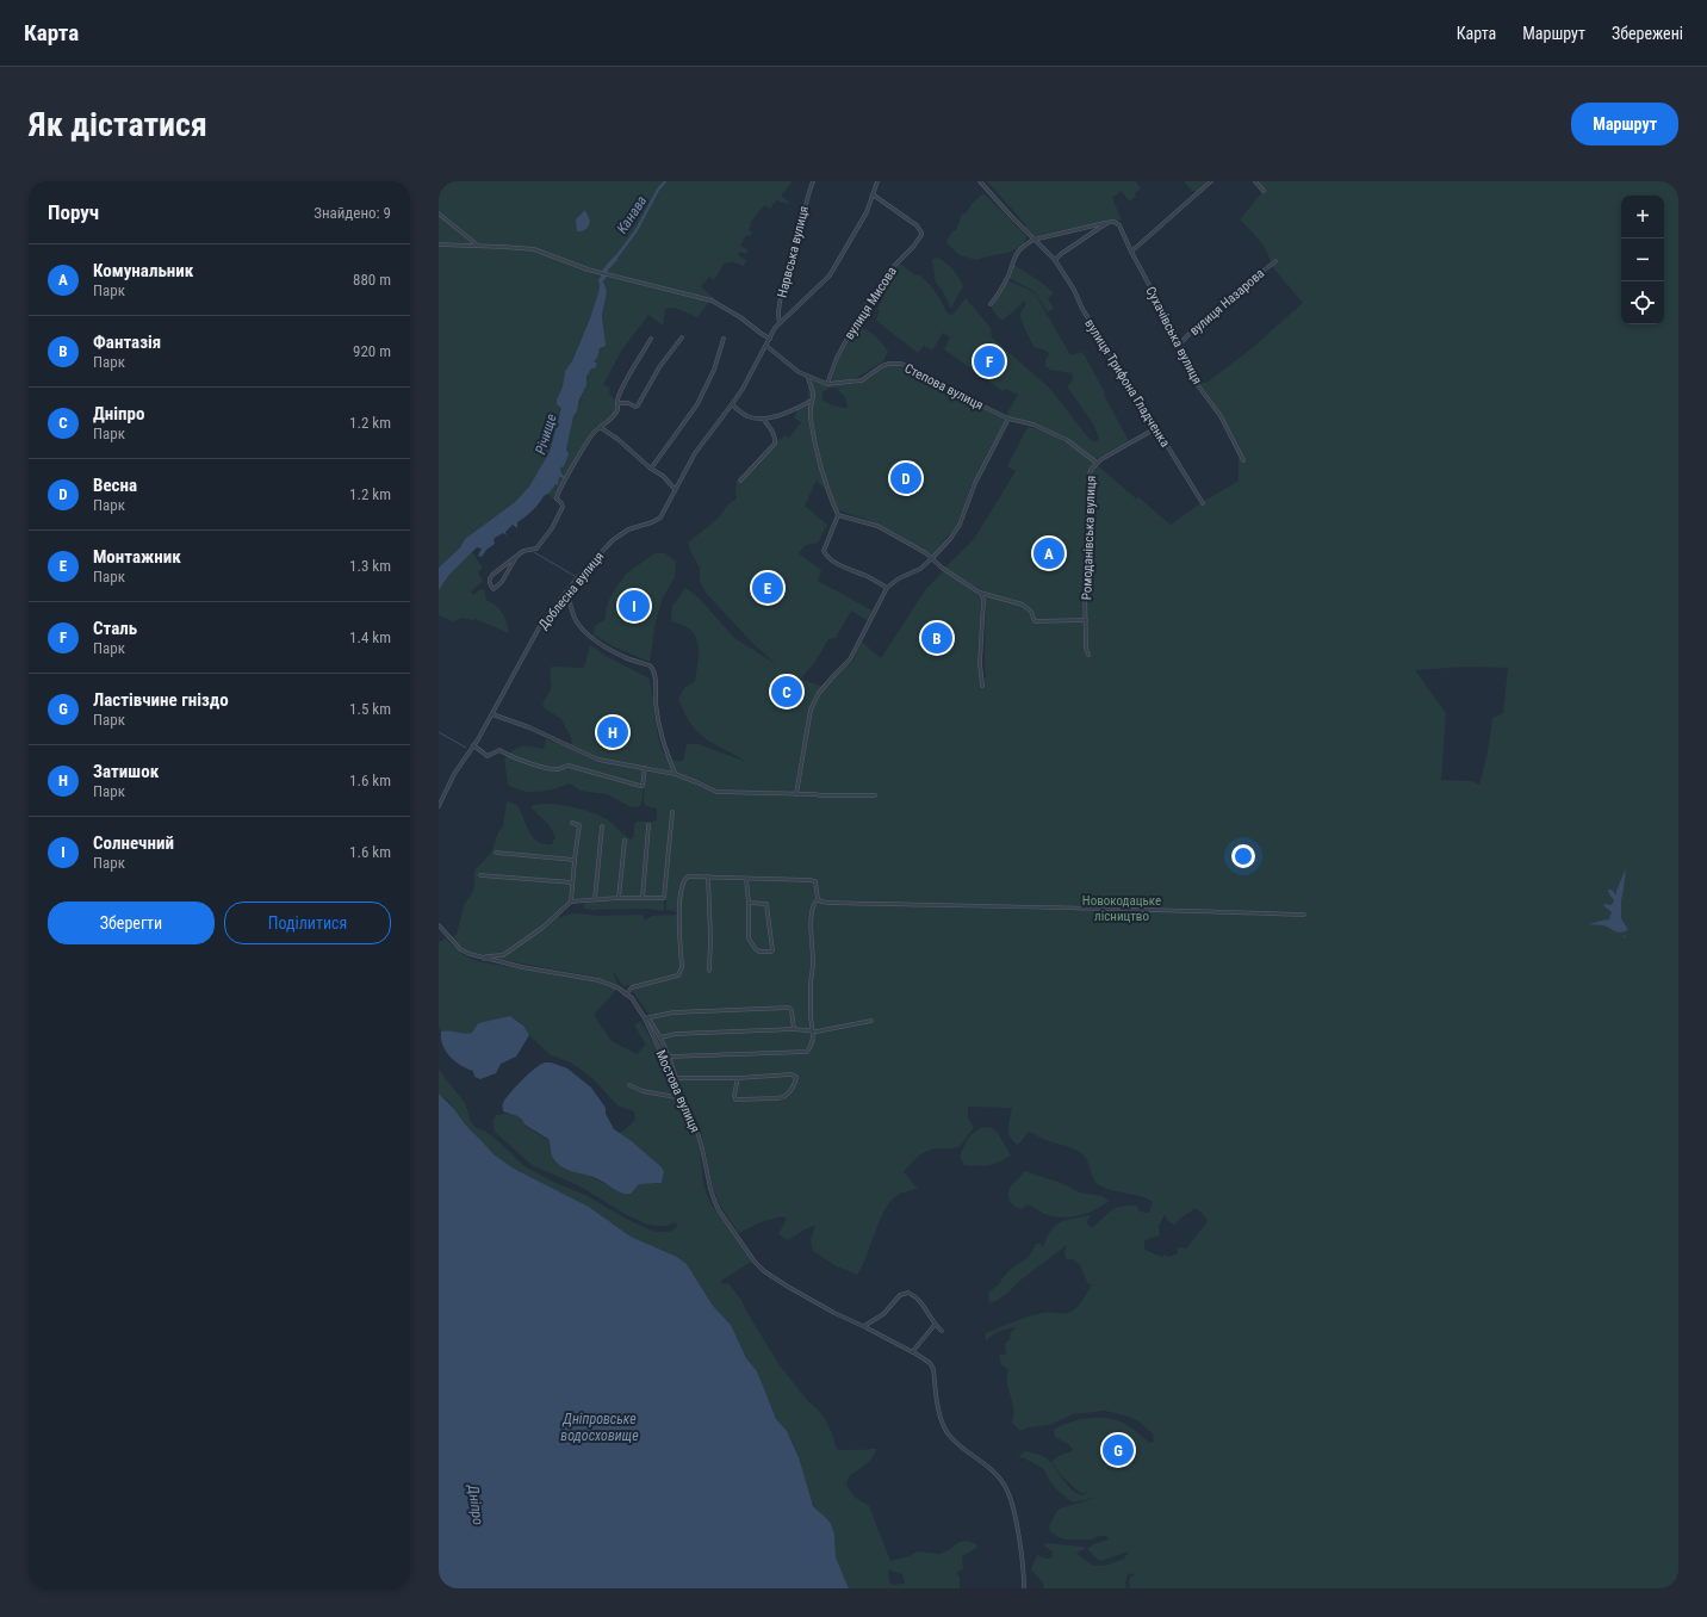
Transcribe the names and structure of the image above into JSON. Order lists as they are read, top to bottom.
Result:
{
  "streets": {
    "street": [
      "Нарвська вулиця",
      "вулиця Назарова",
      "вулиця Мисова",
      "Сухачівська вулиця",
      "вулиця Трифона Гладченка",
      "Степова вулиця",
      "Ромоданівська вулиця",
      "Доблесна вулиця",
      "Мостова вулиця"
    ]
  },
  "crossings": [
    ["Нарвська вулиця", "Доблесна вулиця"],
    ["вулиця Назарова", "Сухачівська вулиця"],
    ["вулиця Мисова", "Степова вулиця"],
    ["вулиця Мисова", "Доблесна вулиця"],
    ["вулиця Трифона Гладченка", "Ромоданівська вулиця"],
    ["Степова вулиця", "Ромоданівська вулиця"],
    ["Степова вулиця", "Доблесна вулиця"]
  ],
  "water": [
    "Канава",
    "Річище",
    "Дніпровське водосховище",
    "Дніпро"
  ],
  "parks": ["Новокодацьке лісництво"],
  "page": {
    "header": "Карта",
    "nav": ["Карта", "Маршрут", "Збережені"],
    "buttons": [
      "Маршрут",
      ["Зберегти", "Поділитися"]
    ],
    "title": "Як дістатися",
    "heading": ["Поруч", "Знайдено: 9"],
    "map_buttons": ["+", "−"],
    "list": [
      {
        "mark": "A",
        "name": "Комунальник",
        "note": "Парк",
        "value": "880 m"
      },
      {
        "mark": "B",
        "name": "Фантазія",
        "note": "Парк",
        "value": "920 m"
      },
      {
        "mark": "C",
        "name": "Дніпро",
        "note": "Парк",
        "value": "1.2 km"
      },
      {
        "mark": "D",
        "name": "Весна",
        "note": "Парк",
        "value": "1.2 km"
      },
      {
        "mark": "E",
        "name": "Монтажник",
        "note": "Парк",
        "value": "1.3 km"
      },
      {
        "mark": "F",
        "name": "Сталь",
        "note": "Парк",
        "value": "1.4 km"
      },
      {
        "mark": "G",
        "name": "Ластівчине гніздо",
        "note": "Парк",
        "value": "1.5 km"
      },
      {
        "mark": "H",
        "name": "Затишок",
        "note": "Парк",
        "value": "1.6 km"
      },
      {
        "mark": "I",
        "name": "Солнечний",
        "note": "Парк",
        "value": "1.6 km"
      }
    ],
    "pins": [
      "F",
      "D",
      "A",
      "E",
      "I",
      "B",
      "C",
      "H",
      "G"
    ]
  }
}
